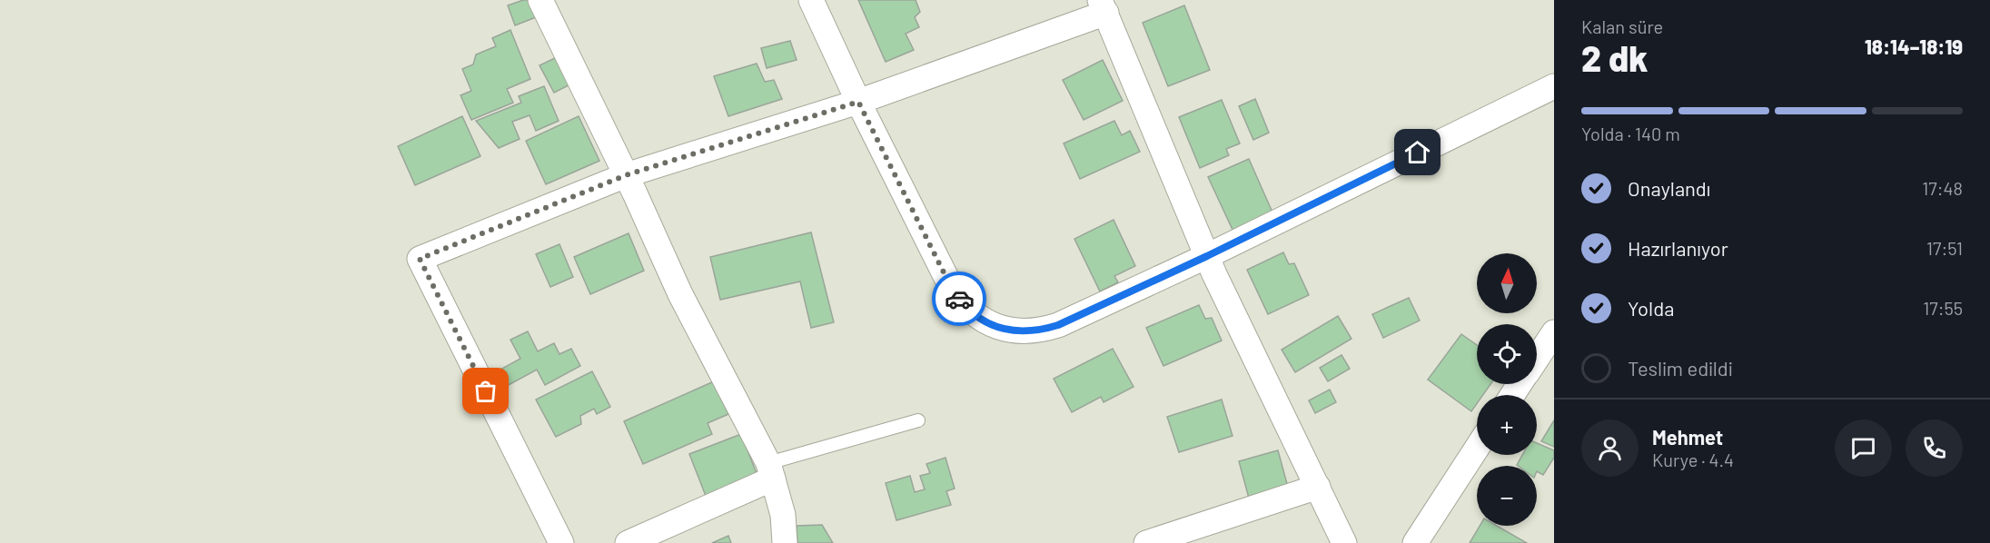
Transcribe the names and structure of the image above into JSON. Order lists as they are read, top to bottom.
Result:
{
  "north": "top",
  "page": {
    "heading": ["2 dk", "Kalan süre", "18:14–18:19"],
    "panel": ["Mehmet", "Kurye · 4.4"],
    "bar": "Yolda · 140 m",
    "list": [
      ["Onaylandı", "17:48"],
      ["Hazırlanıyor", "17:51"],
      ["Yolda", "17:55"],
      "Teslim edildi"
    ],
    "map_buttons": ["+", "−"]
  }
}
